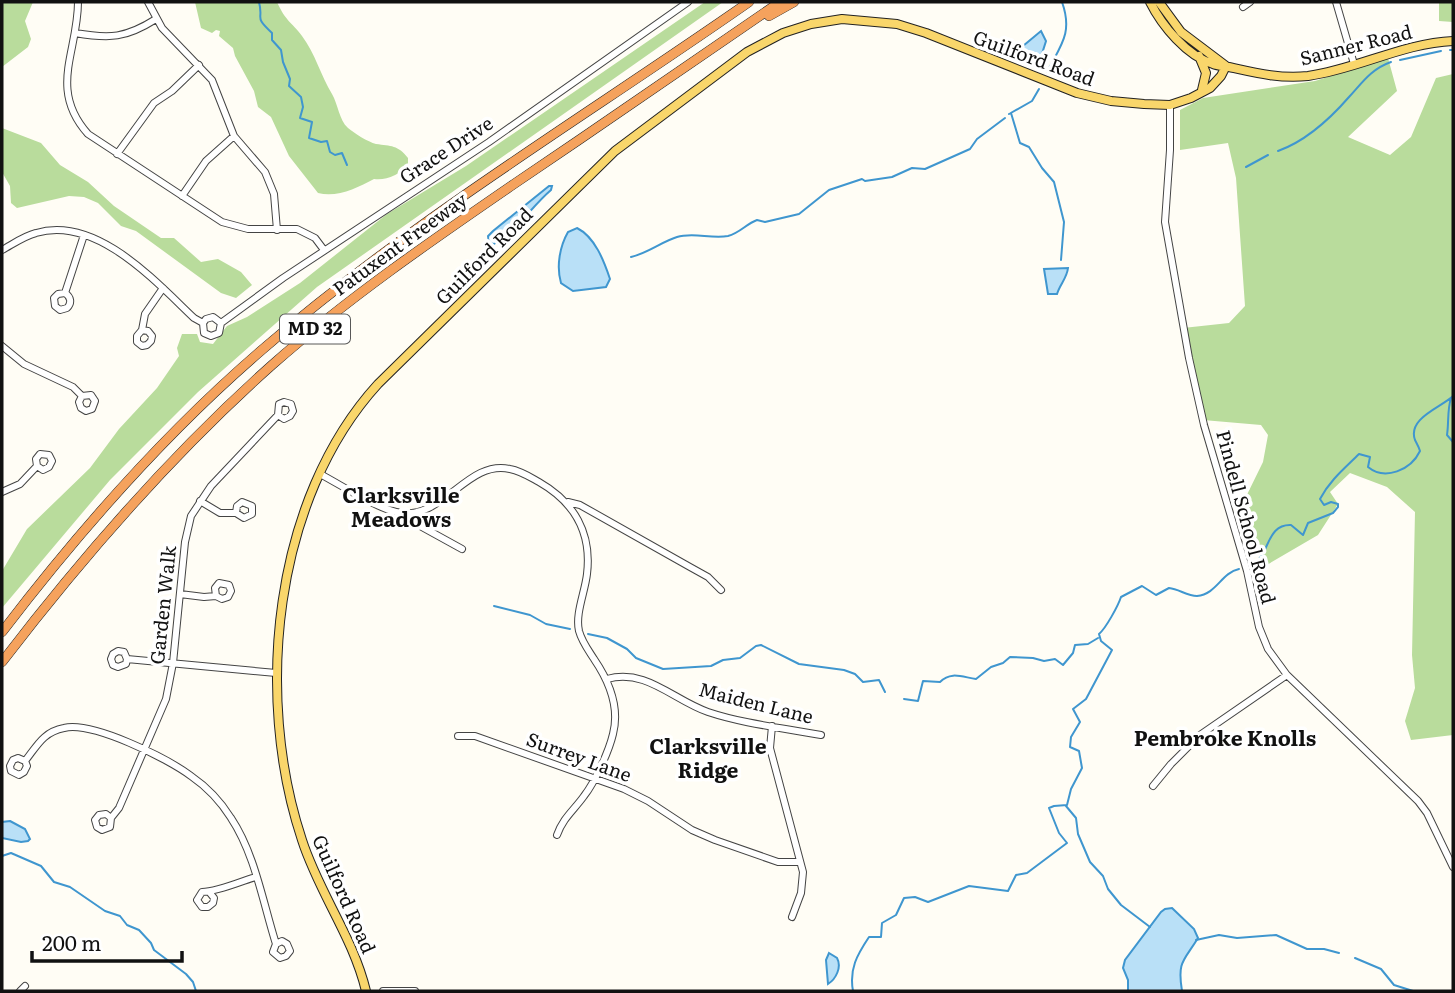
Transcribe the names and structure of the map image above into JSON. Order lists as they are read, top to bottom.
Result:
{
  "streets": {
    "highway": ["Patuxent Freeway", "MD 32"],
    "main road": ["Sanner Road", "Guilford Road"],
    "street": [
      "Grace Drive",
      "Pindell School Road",
      "Garden Walk",
      "Maiden Lane",
      "Surrey Lane"
    ]
  },
  "crossings": [
    ["Sanner Road", "Guilford Road"],
    ["Guilford Road", "Pindell School Road"]
  ],
  "districts": ["Clarksville Meadows", "Pembroke Knolls", "Clarksville Ridge"],
  "scale_bar": "200 m"
}
